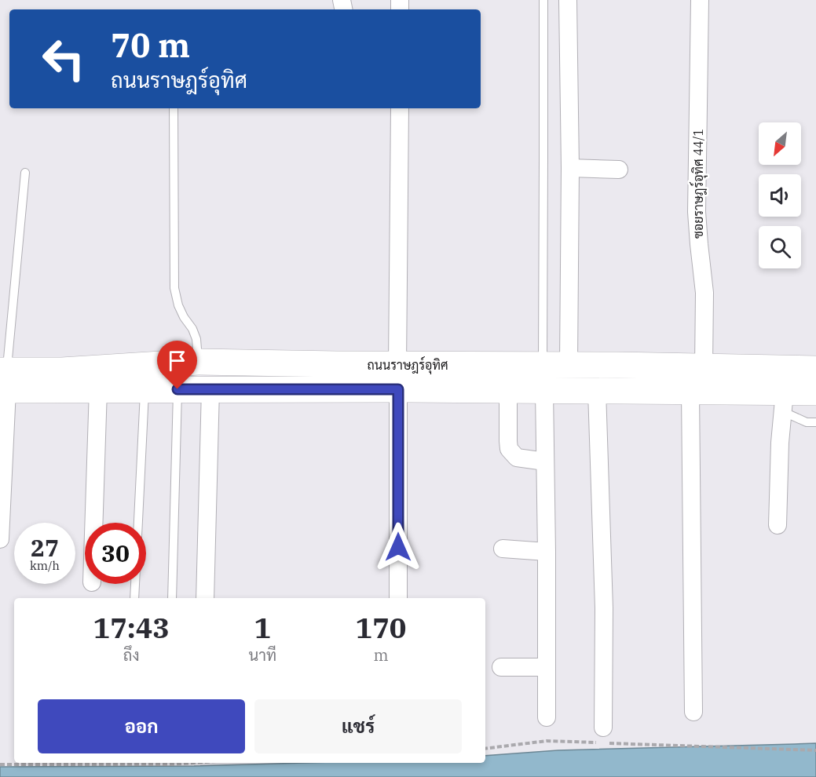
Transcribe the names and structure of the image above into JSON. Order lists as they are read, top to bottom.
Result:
{
  "streets": {
    "main road": ["ถนนราษฎร์อุทิศ"],
    "street": ["ซอยราษฎร์อุทิศ 44/1"]
  },
  "crossings": [
    ["ซอยราษฎร์อุทิศ 44/1", "ถนนราษฎร์อุทิศ"]
  ],
  "north": "bottom left",
  "page": {
    "turn": ["70 m", "ถนนราษฎร์อุทิศ"],
    "speed": "27 km/h",
    "limit": "30",
    "eta": [
      "17:43",
      "ถึง",
      "1",
      "นาที",
      "170",
      "m"
    ],
    "buttons": ["ออก", "แชร์"]
  }
}
